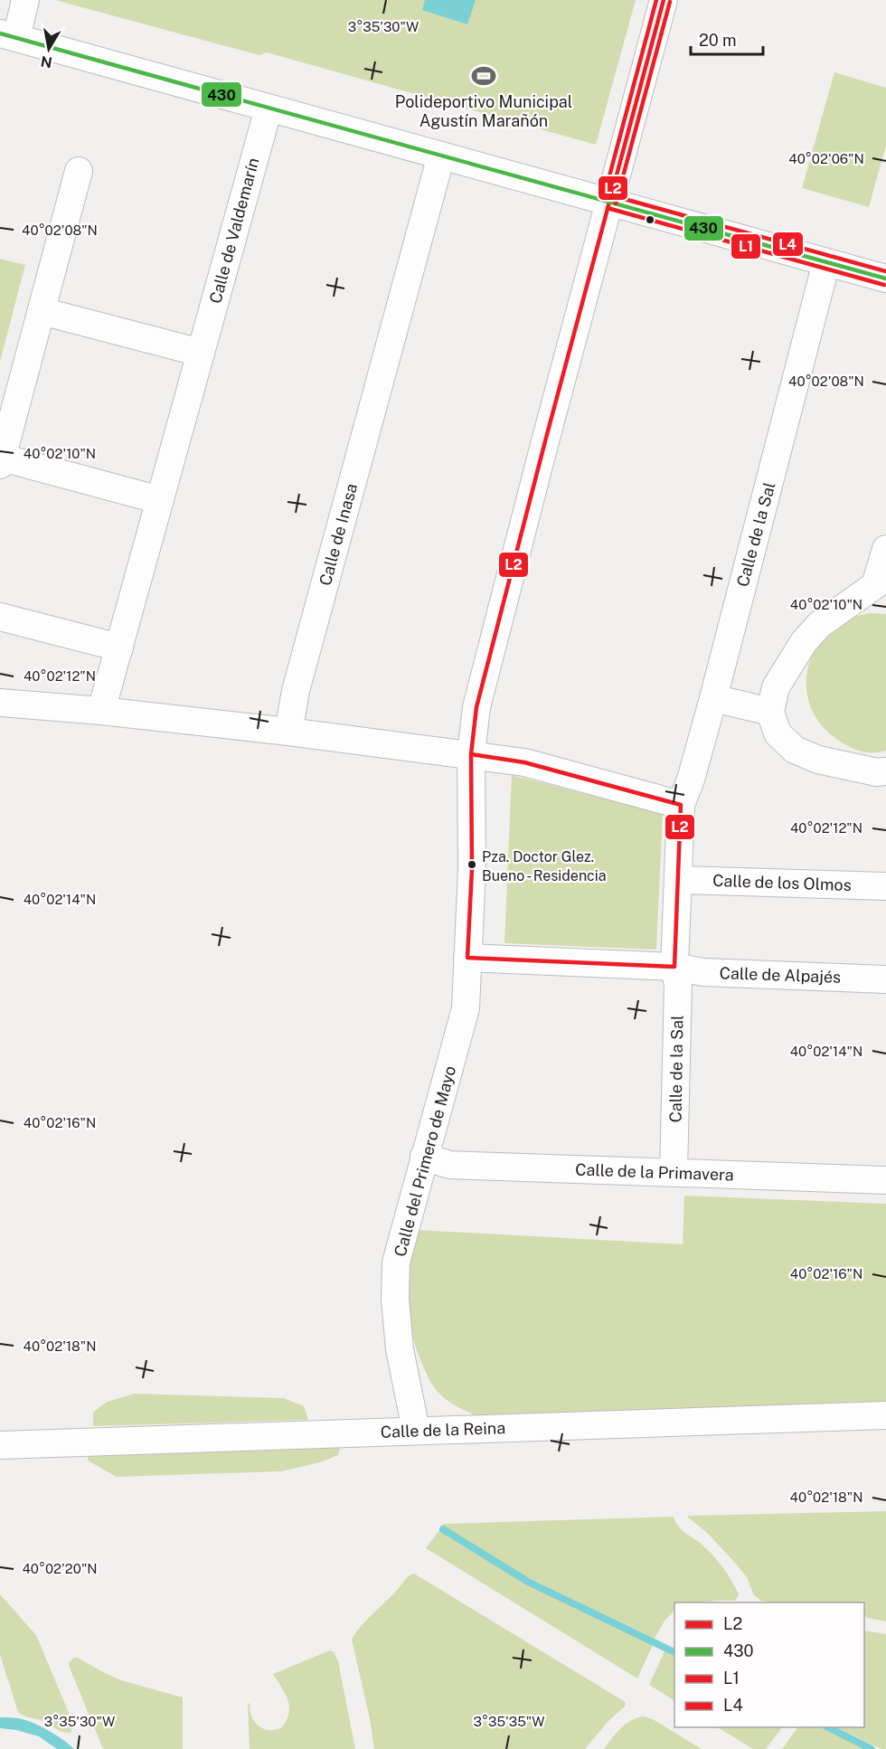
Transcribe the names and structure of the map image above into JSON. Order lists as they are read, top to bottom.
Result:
{
  "streets": {
    "street": [
      "Calle de Valdemarín",
      "Calle de Inasa",
      "Calle de la Sal",
      "Calle de los Olmos",
      "Calle de Alpajés",
      "Calle del Primero de Mayo",
      "Calle de la Primavera",
      "Calle de la Reina"
    ]
  },
  "crossings": [
    ["Calle de la Sal", "Calle de los Olmos"],
    ["Calle de la Sal", "Calle de Alpajés"],
    ["Calle de la Sal", "Calle de la Primavera"],
    ["Calle de Alpajés", "Calle del Primero de Mayo"],
    ["Calle del Primero de Mayo", "Calle de la Primavera"],
    ["Calle del Primero de Mayo", "Calle de la Reina"]
  ],
  "places": {
    "sports": ["Polideportivo Municipal Agustín Marañón"],
    "other": ["Pza. Doctor Glez. Bueno - Residencia"]
  },
  "lines": [
    "transit line L2",
    "transit line L4",
    "transit line L1",
    "transit line 430"
  ],
  "legend": [
    "L2",
    "430",
    "L1",
    "L4"
  ],
  "scale_bar": "20 m",
  "north": "bottom",
  "coordinates": [
    "3°35'30\"W",
    "40°02'06\"N",
    "40°02'08\"N",
    "40°02'10\"N",
    "40°02'12\"N",
    "40°02'14\"N",
    "40°02'16\"N",
    "40°02'18\"N",
    "40°02'20\"N",
    "3°35'35\"W"
  ]
}
